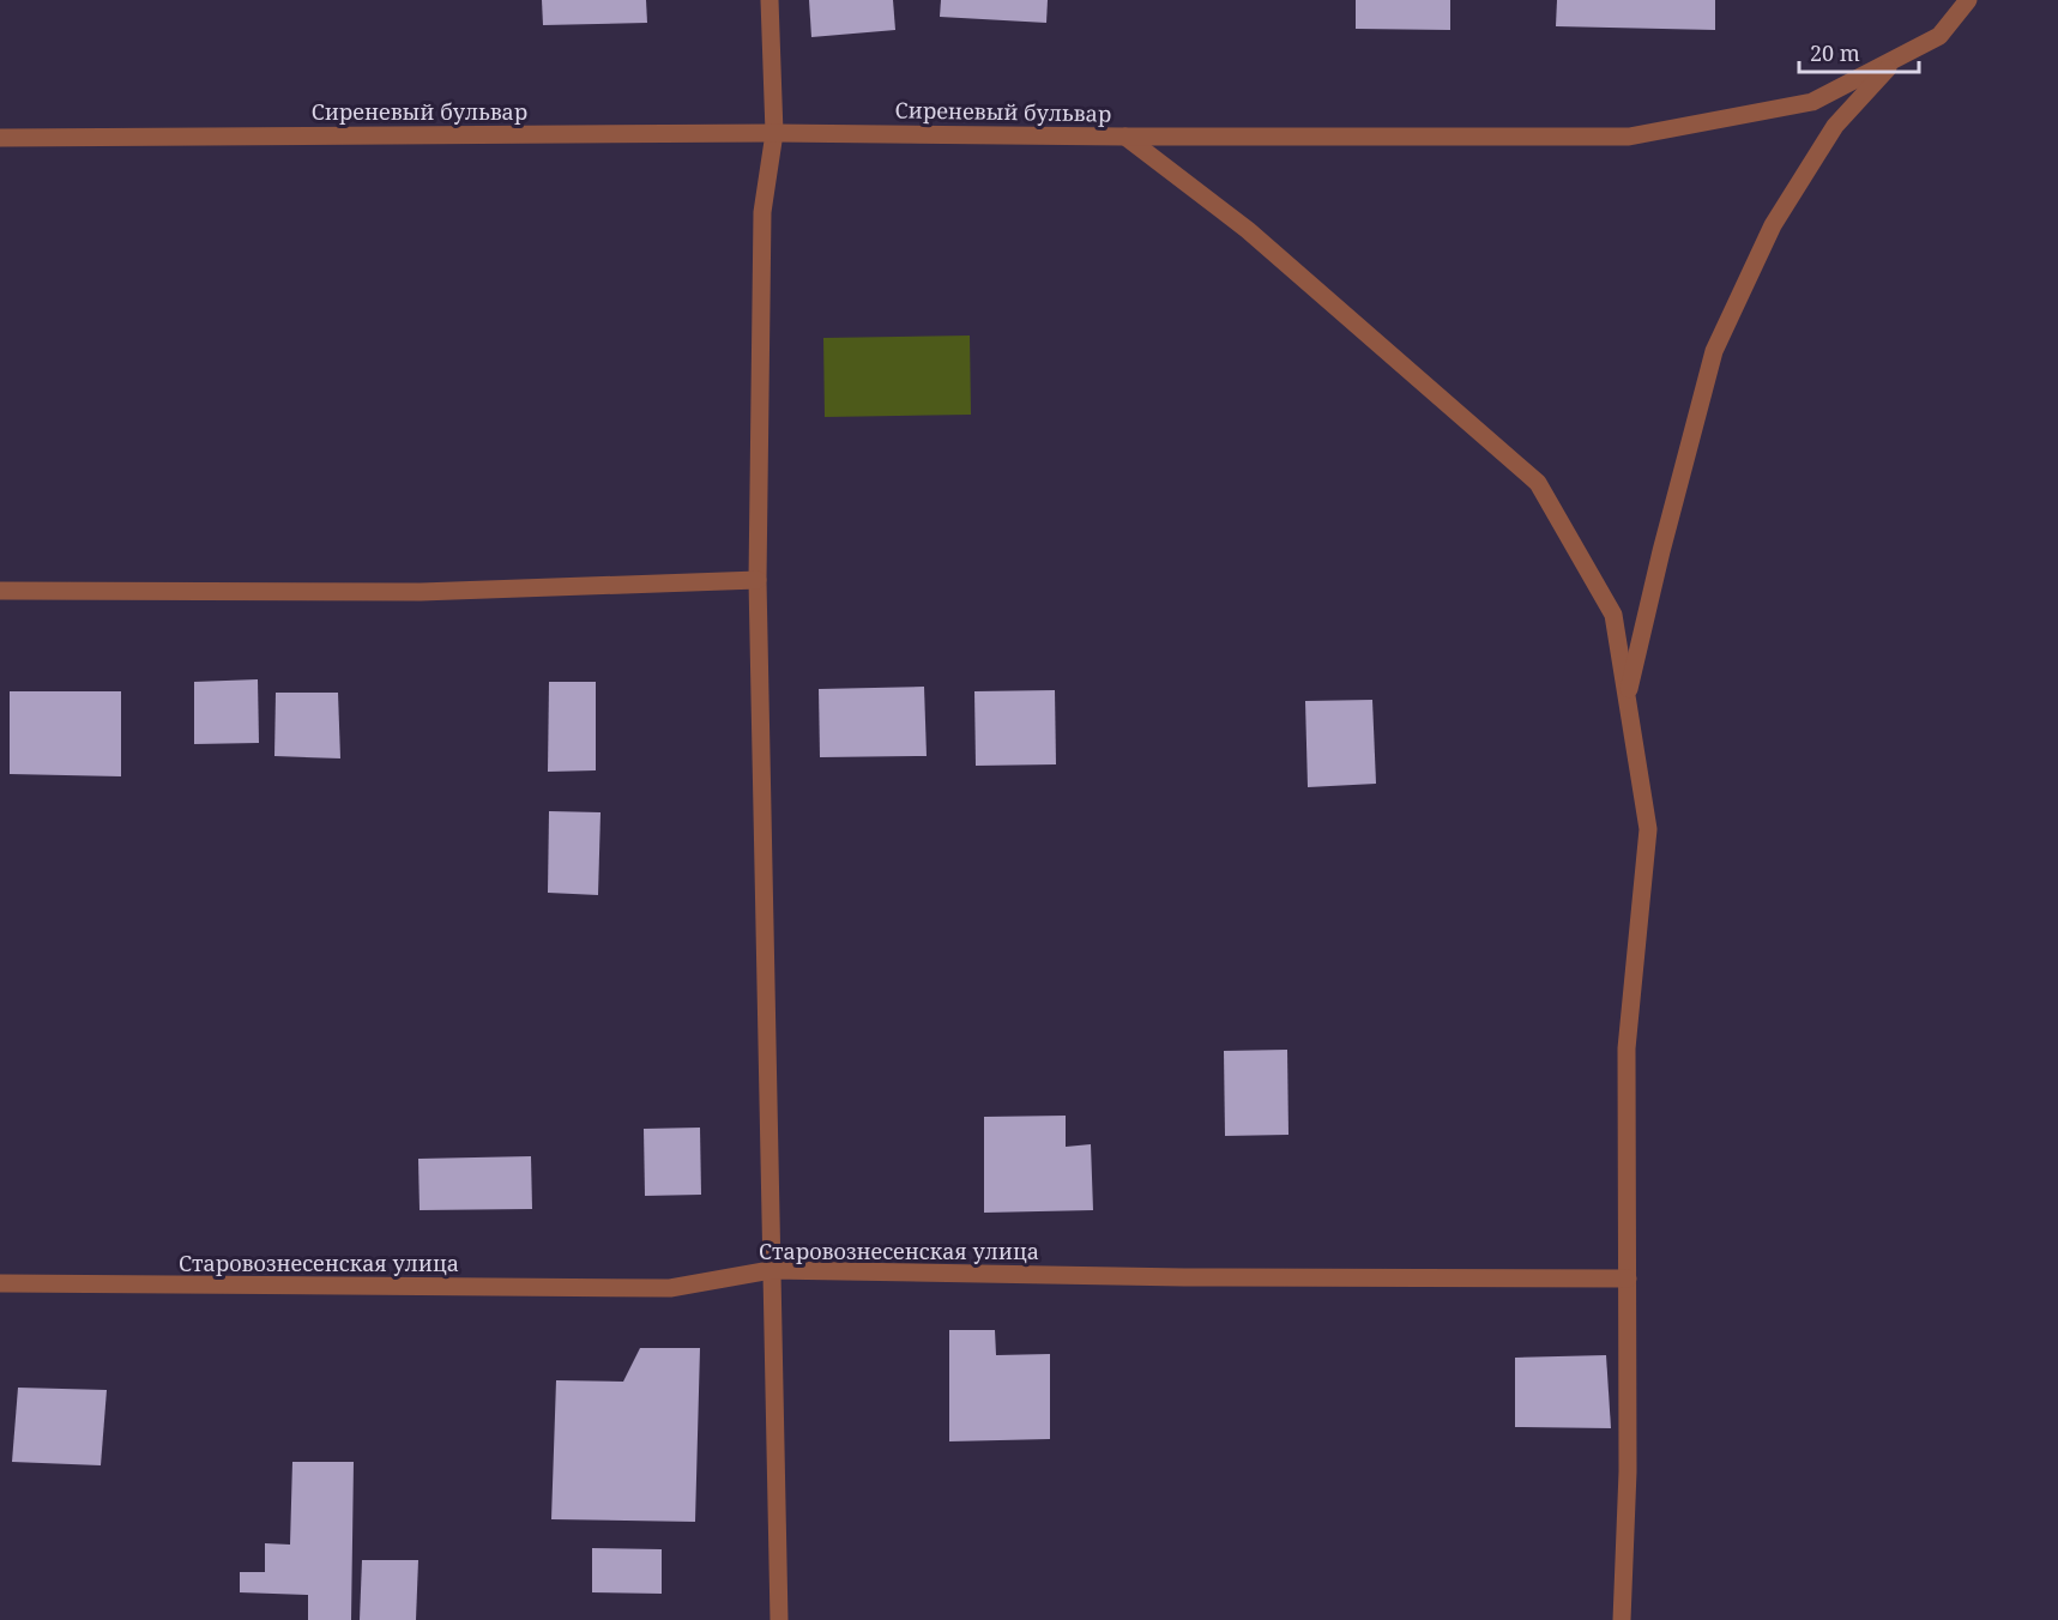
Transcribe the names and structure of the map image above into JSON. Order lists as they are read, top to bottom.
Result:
{
  "streets": {
    "street": ["Сиреневый бульвар", "Старовознесенская улица"]
  },
  "scale_bar": "20 m"
}
